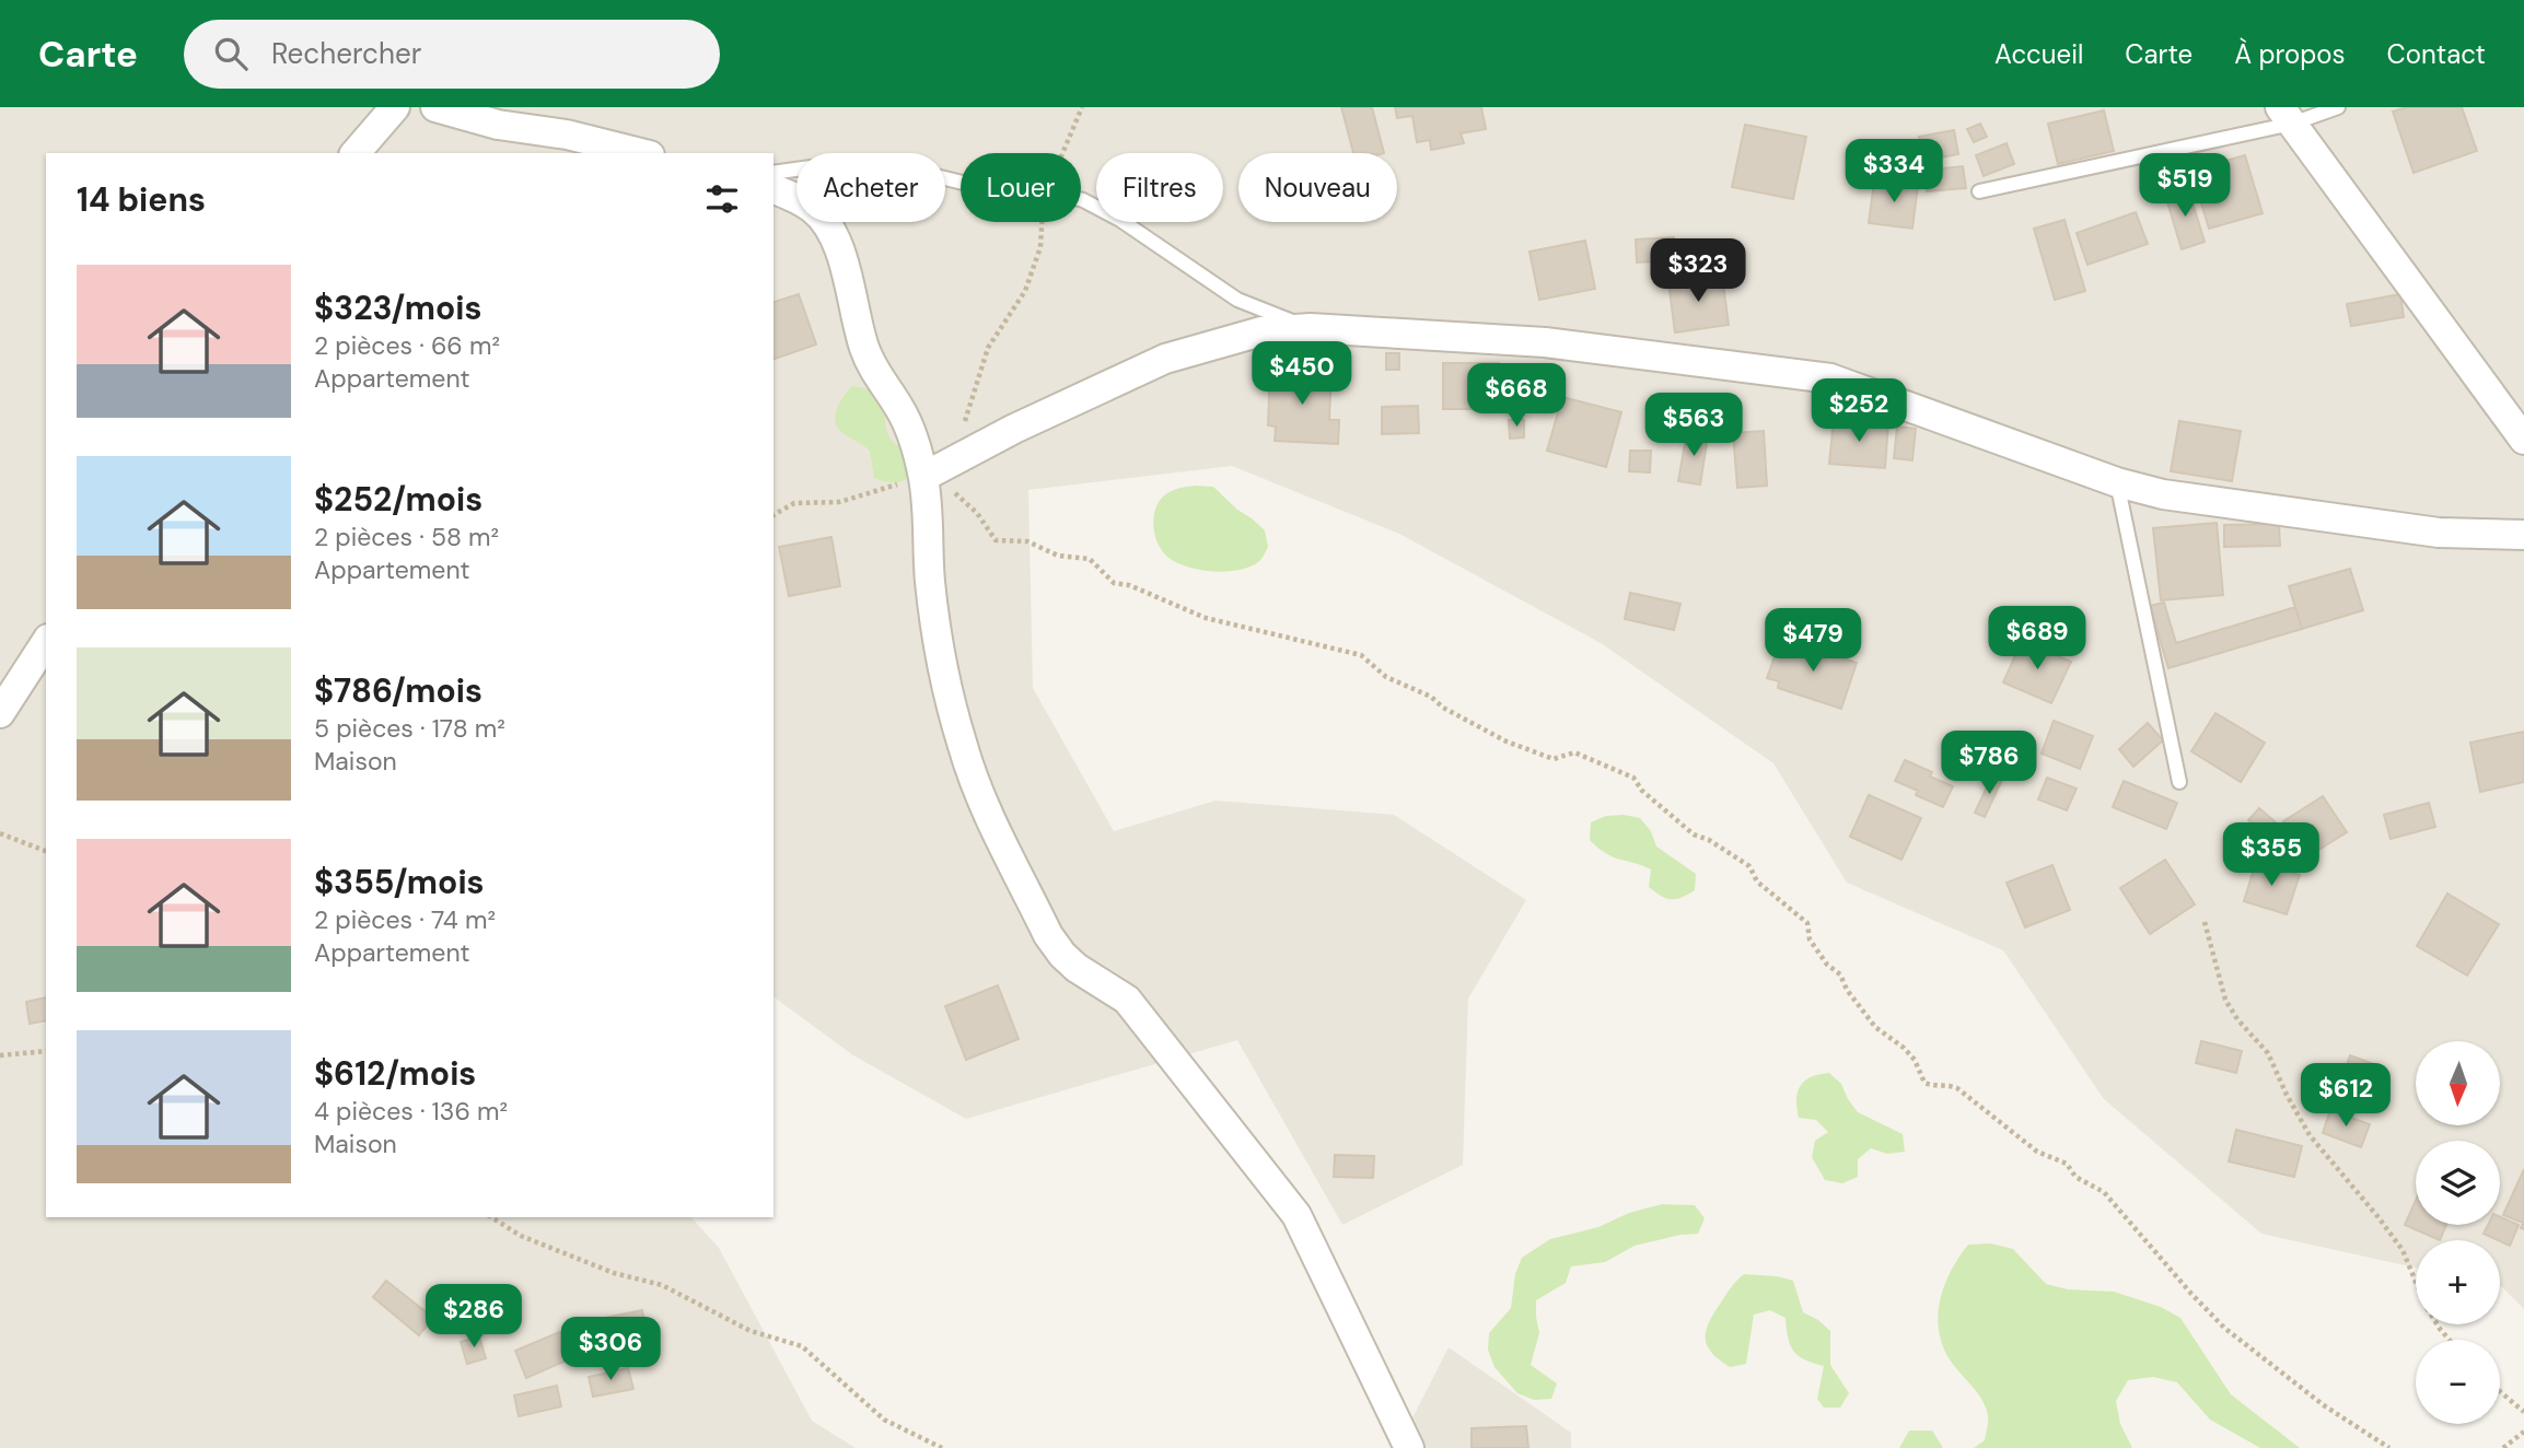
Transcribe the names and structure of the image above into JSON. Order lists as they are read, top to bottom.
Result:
{
  "north": "bottom",
  "page": {
    "header": "Carte",
    "search": "Rechercher",
    "nav": [
      "Accueil",
      "Carte",
      "À propos",
      "Contact"
    ],
    "price": [
      "$334",
      "$519",
      "$323",
      "$450",
      "$668",
      "$252",
      "$563",
      "$689",
      "$479",
      "$786",
      "$355",
      "$612",
      "$286",
      "$306"
    ],
    "chip": [
      "Acheter",
      "Louer",
      "Filtres",
      "Nouveau"
    ],
    "heading": "14 biens",
    "list": [
      {
        "name": "$323/mois",
        "note": "2 pièces · 66 m² · Appartement"
      },
      {
        "name": "$252/mois",
        "note": "2 pièces · 58 m² · Appartement"
      },
      {
        "name": "$786/mois",
        "note": "5 pièces · 178 m² · Maison"
      },
      {
        "name": "$355/mois",
        "note": "2 pièces · 74 m² · Appartement"
      },
      {
        "name": "$612/mois",
        "note": "4 pièces · 136 m² · Maison"
      }
    ],
    "map_buttons": ["+", "−"]
  }
}
